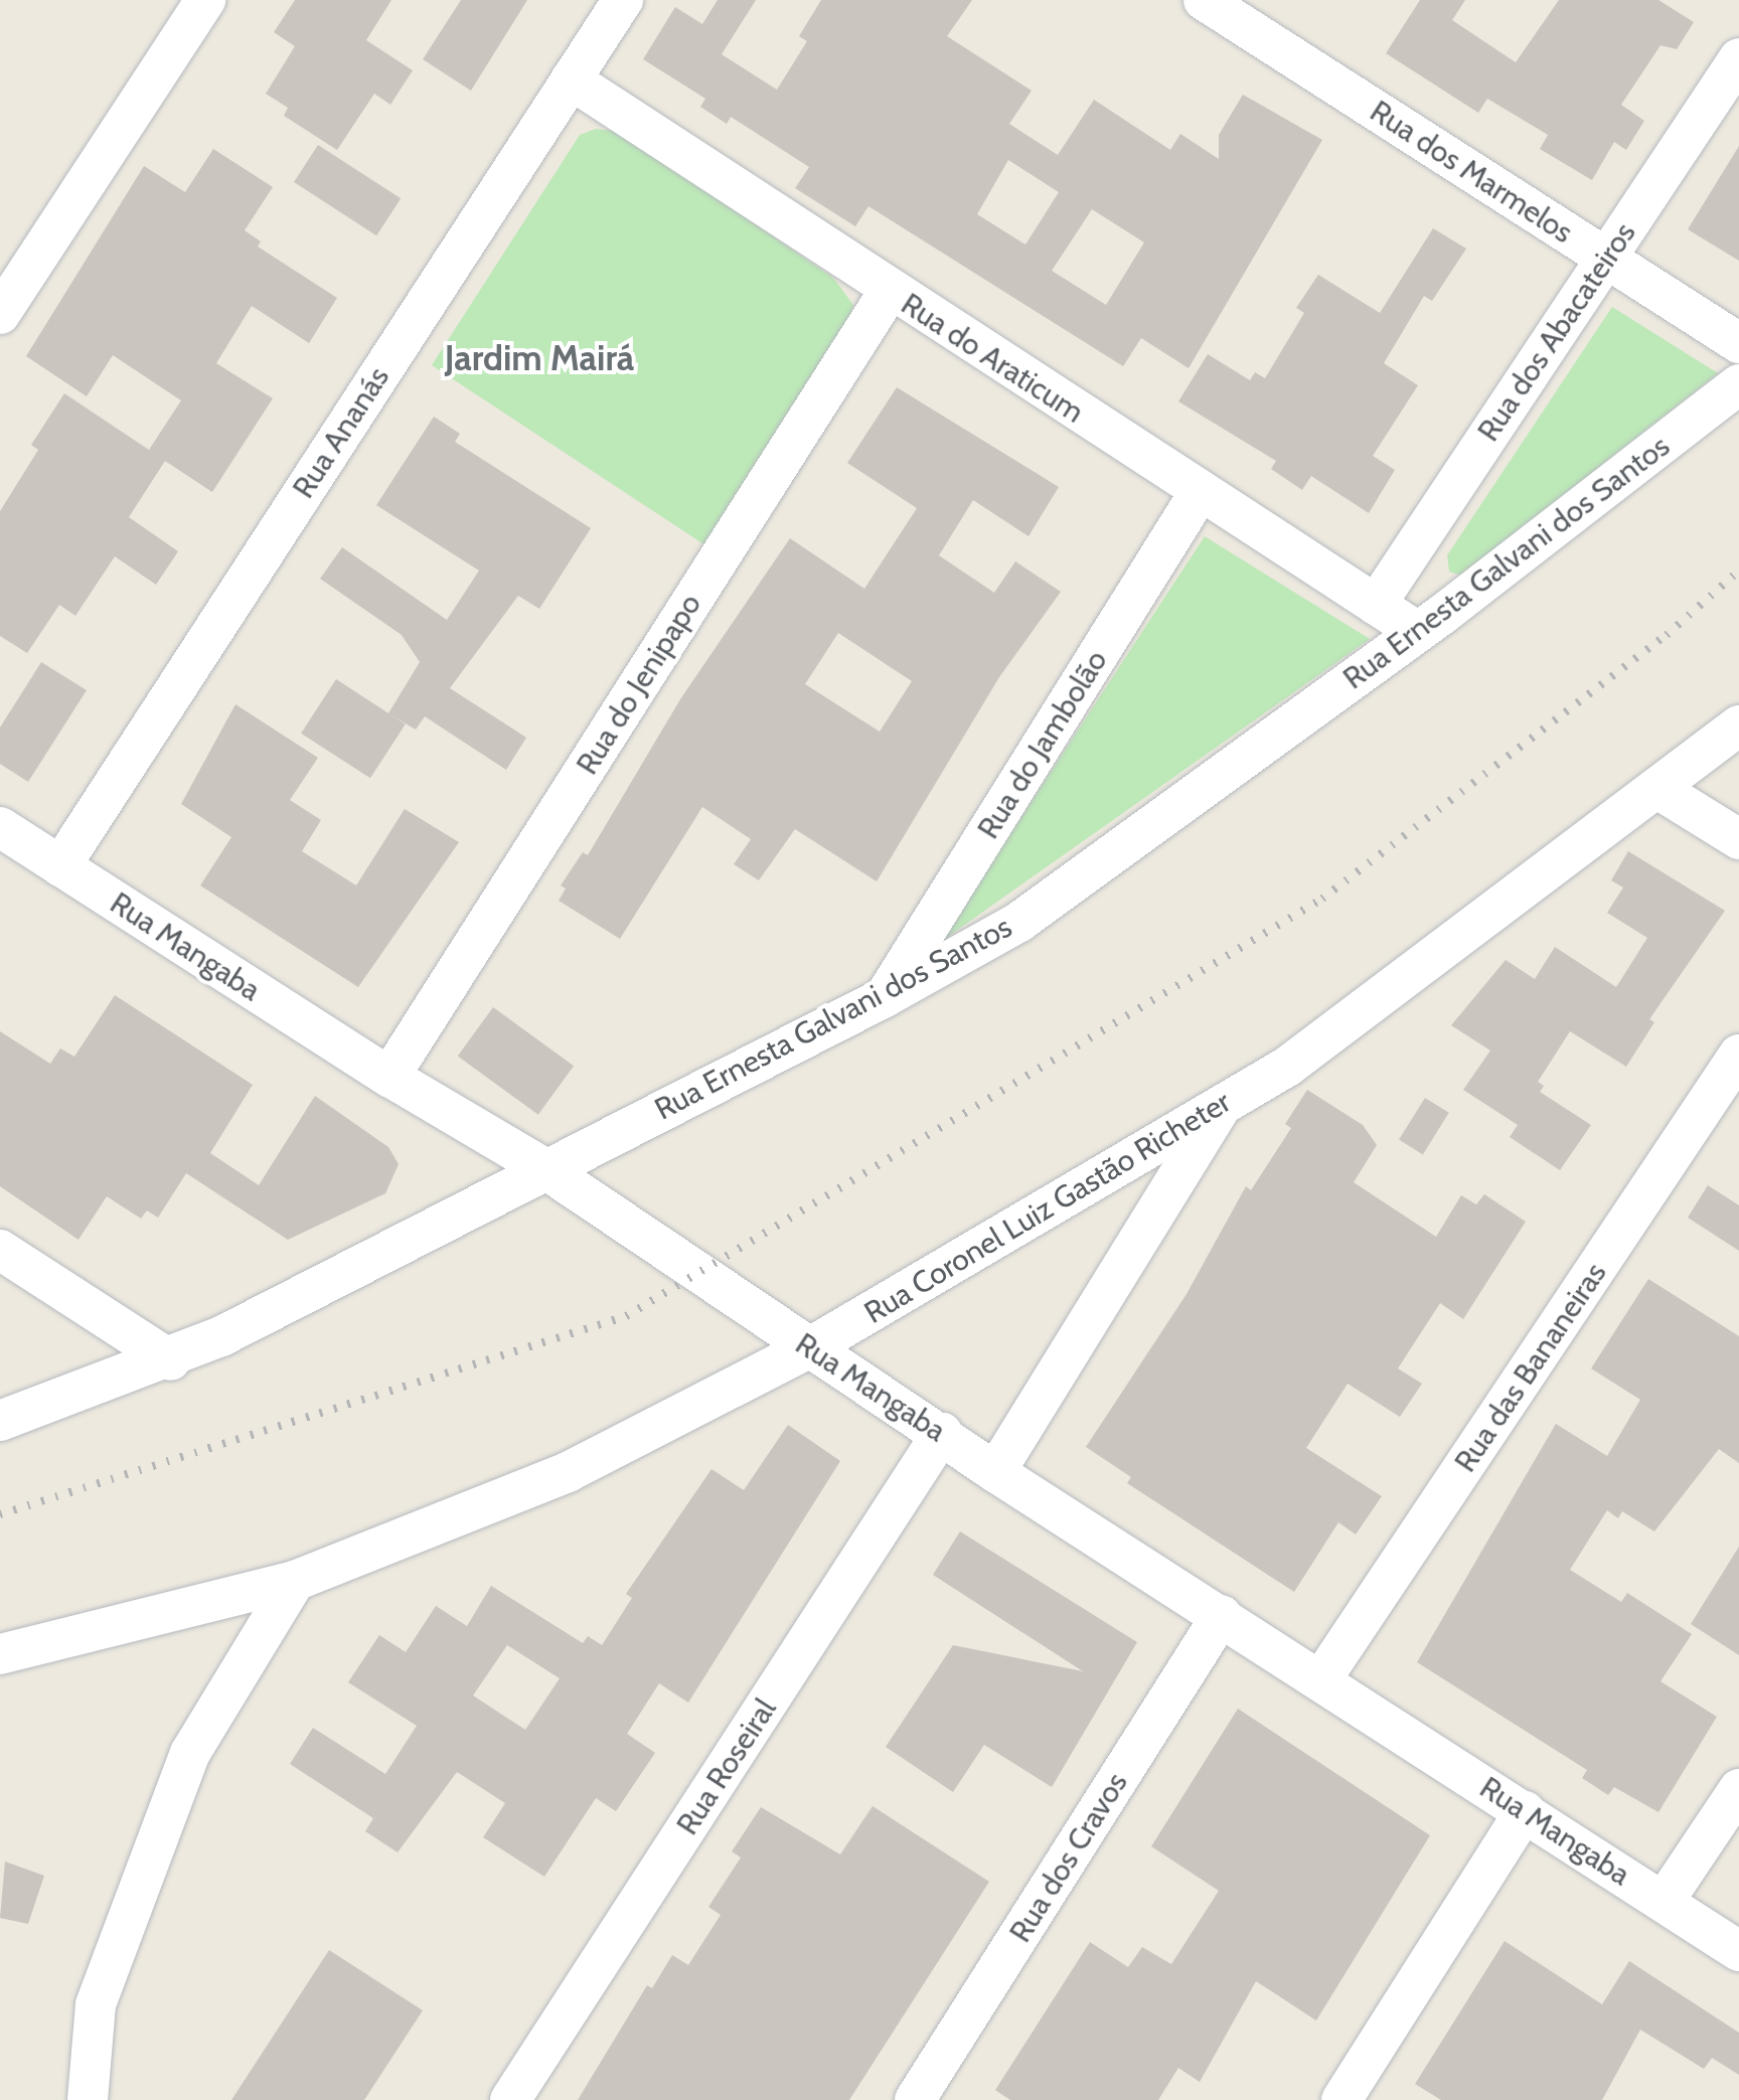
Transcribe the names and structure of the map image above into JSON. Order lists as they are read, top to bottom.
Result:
{
  "streets": {
    "street": [
      "Rua dos Marmelos",
      "Rua dos Abacateiros",
      "Rua do Araticum",
      "Rua Ananás",
      "Rua Ernesta Galvani dos Santos",
      "Rua do Jenipapo",
      "Rua do Jambolão",
      "Rua Mangaba",
      "Rua Coronel Luiz Gastão Richeter",
      "Rua das Bananeiras",
      "Rua Roseiral",
      "Rua dos Cravos"
    ]
  },
  "crossings": [
    ["Rua dos Marmelos", "Rua dos Abacateiros"],
    ["Rua dos Abacateiros", "Rua do Araticum"],
    ["Rua do Araticum", "Rua Ananás"],
    ["Rua do Araticum", "Rua Ernesta Galvani dos Santos"],
    ["Rua do Araticum", "Rua do Jenipapo"],
    ["Rua do Araticum", "Rua do Jambolão"],
    ["Rua Ananás", "Rua Mangaba"],
    ["Rua Ernesta Galvani dos Santos", "Rua do Jambolão"],
    ["Rua Ernesta Galvani dos Santos", "Rua Mangaba"],
    ["Rua do Jenipapo", "Rua Mangaba"],
    ["Rua Mangaba", "Rua Coronel Luiz Gastão Richeter"],
    ["Rua Mangaba", "Rua das Bananeiras"],
    ["Rua Mangaba", "Rua Roseiral"],
    ["Rua Mangaba", "Rua dos Cravos"]
  ],
  "districts": ["Jardim Mairá"]
}
